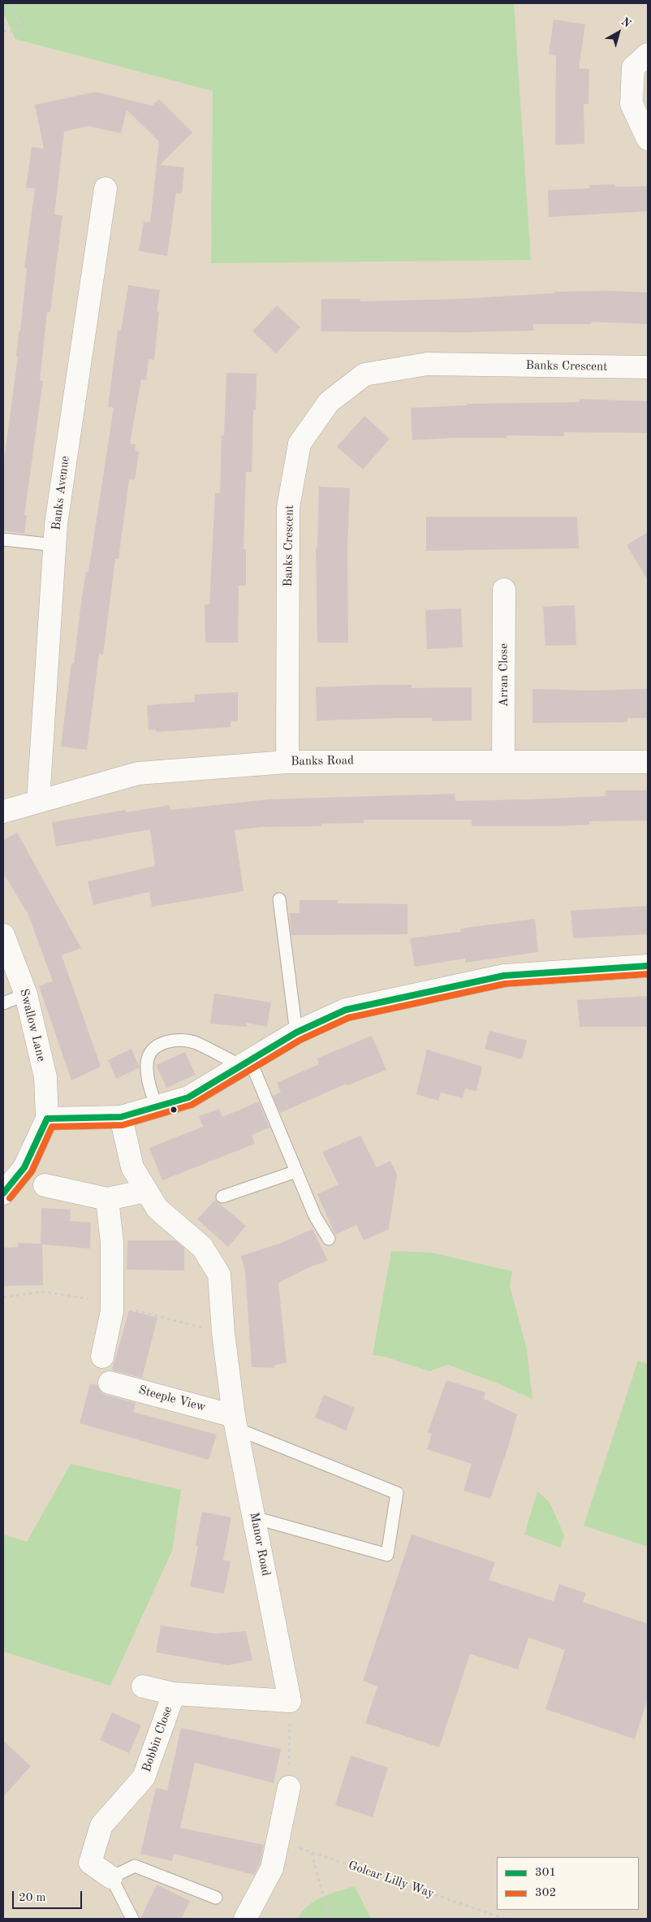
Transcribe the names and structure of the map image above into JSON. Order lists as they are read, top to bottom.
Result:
{
  "streets": {
    "street": [
      "Banks Crescent",
      "Banks Avenue",
      "Arran Close",
      "Banks Road",
      "Swallow Lane",
      "Steeple View",
      "Manor Road",
      "Bobbin Close"
    ],
    "path": ["Golcar Lilly Way"]
  },
  "crossings": [
    ["Banks Crescent", "Banks Road"],
    ["Banks Avenue", "Banks Road"],
    ["Arran Close", "Banks Road"],
    ["Steeple View", "Manor Road"],
    ["Manor Road", "Bobbin Close"]
  ],
  "lines": ["transit line 301", "transit line 302"],
  "legend": ["301", "302"],
  "scale_bar": "20 m",
  "north": "top right"
}
